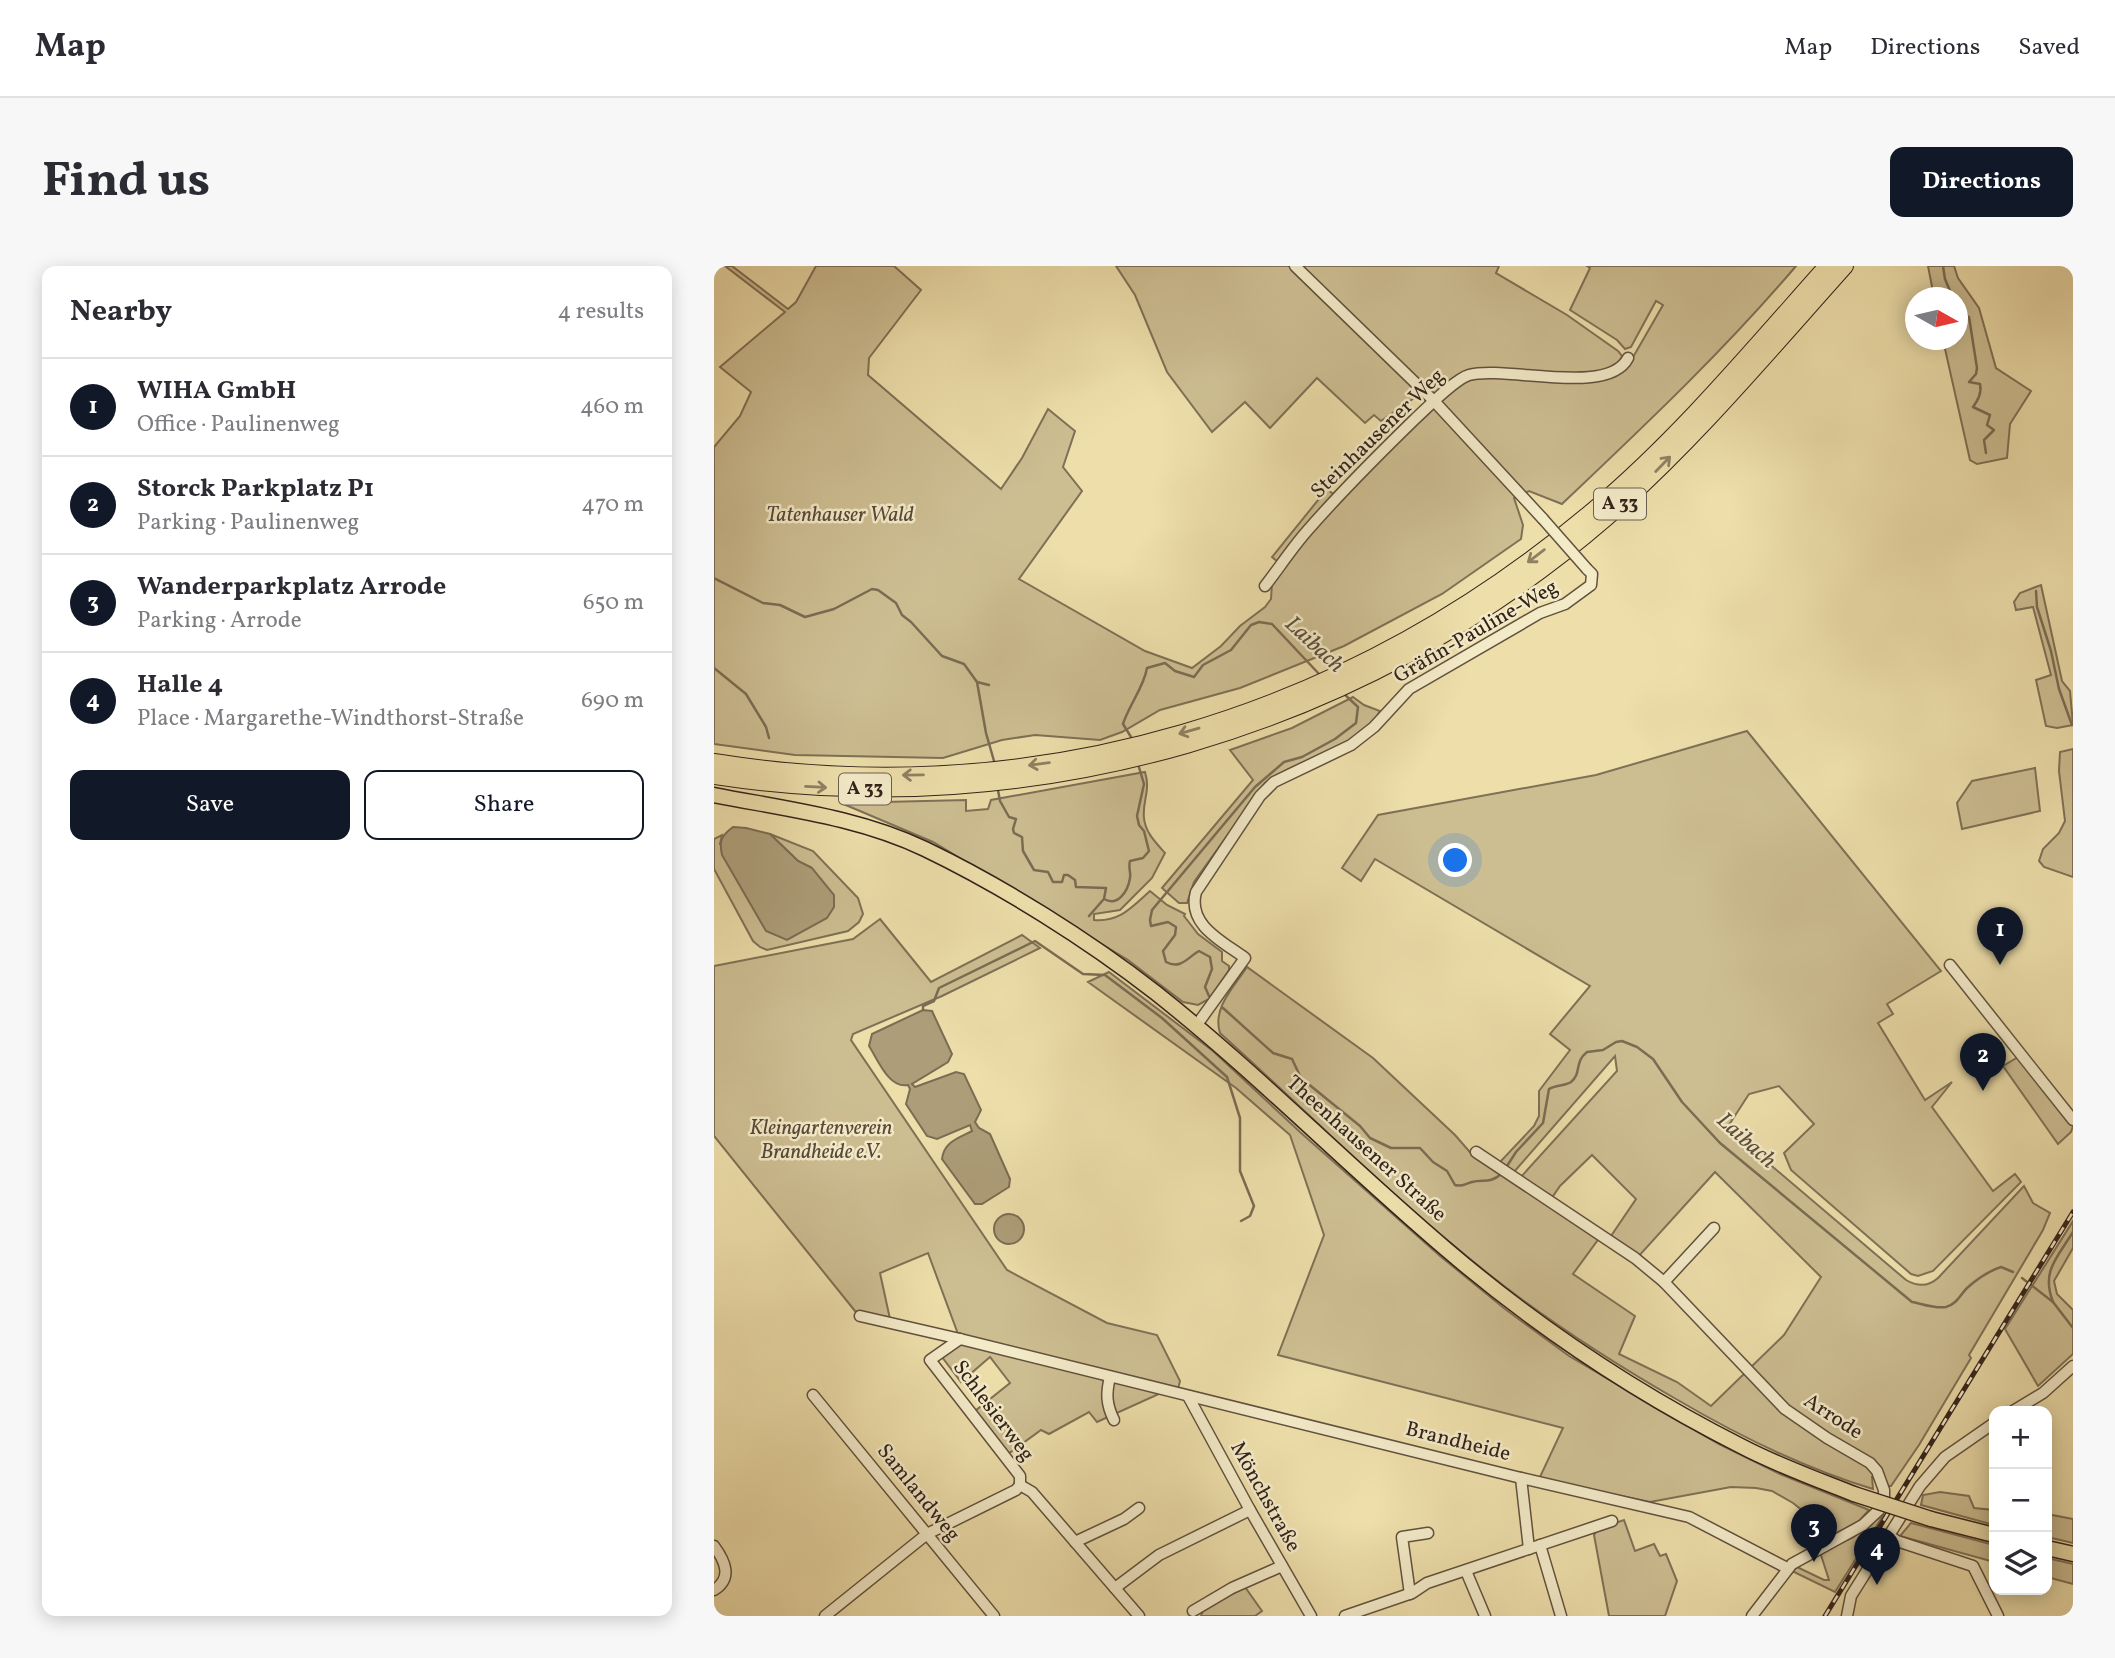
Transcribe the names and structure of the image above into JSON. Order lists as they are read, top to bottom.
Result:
{
  "streets": {
    "highway": ["A 33"],
    "main road": ["Theenhausener Straße"],
    "street": [
      "Steinhausener Weg",
      "Gräfin-Pauline-Weg",
      "Schlesierweg",
      "Arrode",
      "Brandheide",
      "Samlandweg",
      "Mönchstraße"
    ]
  },
  "crossings": [
    ["Steinhausener Weg", "Gräfin-Pauline-Weg"],
    ["Gräfin-Pauline-Weg", "Theenhausener Straße"],
    ["Schlesierweg", "Brandheide"],
    ["Arrode", "Brandheide"],
    ["Brandheide", "Mönchstraße"]
  ],
  "water": ["Laibach"],
  "parks": ["Tatenhauser Wald", "Kleingartenverein Brandheide e.V."],
  "north": "right",
  "page": {
    "header": "Map",
    "nav": ["Map", "Directions", "Saved"],
    "buttons": [
      "Directions",
      ["Save", "Share"]
    ],
    "title": "Find us",
    "heading": ["Nearby", "4 results"],
    "list": [
      {
        "mark": "1",
        "name": "WIHA GmbH",
        "note": "Office · Paulinenweg",
        "value": "460 m"
      },
      {
        "mark": "2",
        "name": "Storck Parkplatz P1",
        "note": "Parking · Paulinenweg",
        "value": "470 m"
      },
      {
        "mark": "3",
        "name": "Wanderparkplatz Arrode",
        "note": "Parking · Arrode",
        "value": "650 m"
      },
      {
        "mark": "4",
        "name": "Halle 4",
        "note": "Place · Margarethe-Windthorst-Straße",
        "value": "690 m"
      }
    ],
    "pins": [
      "1",
      "2",
      "3",
      "4"
    ],
    "map_buttons": ["+", "−"]
  }
}
